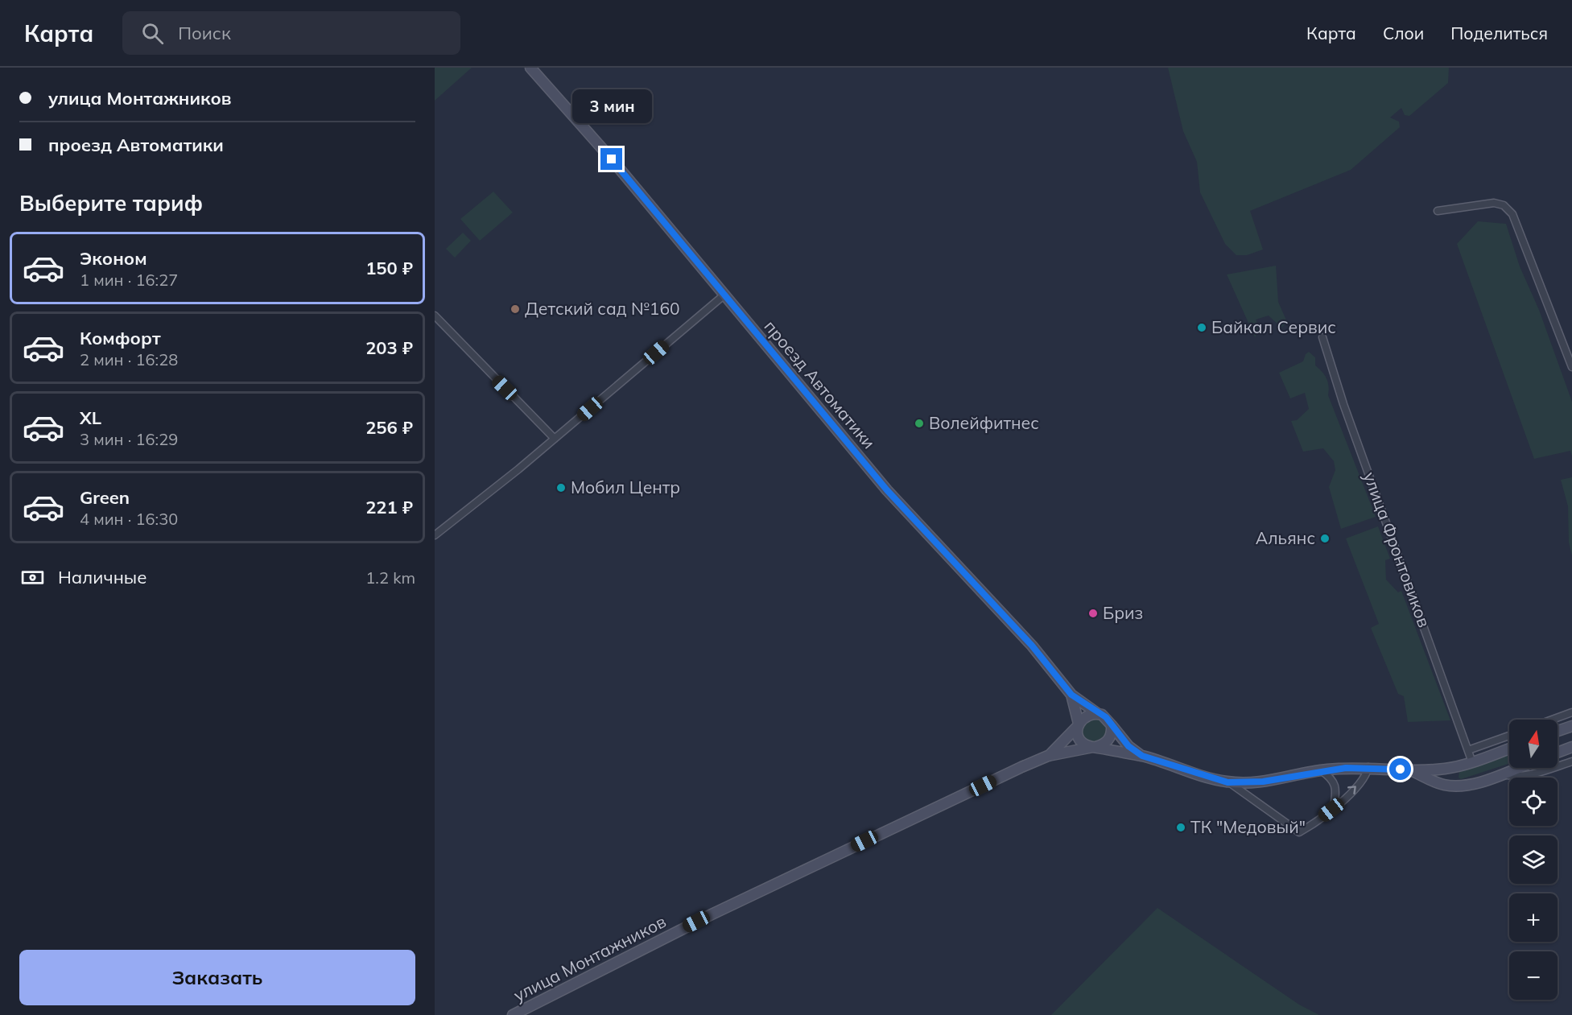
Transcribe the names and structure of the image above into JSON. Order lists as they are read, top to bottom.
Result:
{
  "streets": {
    "main road": ["проезд Автоматики", "улица Монтажников"],
    "street": ["улица Фронтовиков"]
  },
  "crossings": [
    ["проезд Автоматики", "улица Монтажников"],
    ["улица Фронтовиков", "улица Монтажников"]
  ],
  "places": [
    "Детский сад №160",
    "Байкал Сервис",
    "Волейфитнес",
    "Мобил Центр",
    "Альянс",
    "Бриз",
    "ТК \"Медовый\""
  ],
  "north": "top",
  "page": {
    "header": "Карта",
    "search": "Поиск",
    "nav": ["Карта", "Слои", "Поделиться"],
    "banner": ["улица Монтажников", "проезд Автоматики"],
    "bubble": "3 мин",
    "heading": "Выберите тариф",
    "list": [
      {
        "name": "Эконом",
        "note": "1 мин · 16:27",
        "value": "150 ₽"
      },
      {
        "name": "Комфорт",
        "note": "2 мин · 16:28",
        "value": "203 ₽"
      },
      {
        "name": "XL",
        "note": "3 мин · 16:29",
        "value": "256 ₽"
      },
      {
        "name": "Green",
        "note": "4 мин · 16:30",
        "value": "221 ₽"
      }
    ],
    "pay": ["Наличные", "1.2 km"],
    "map_buttons": ["+", "−"],
    "buttons": "Заказать"
  }
}
